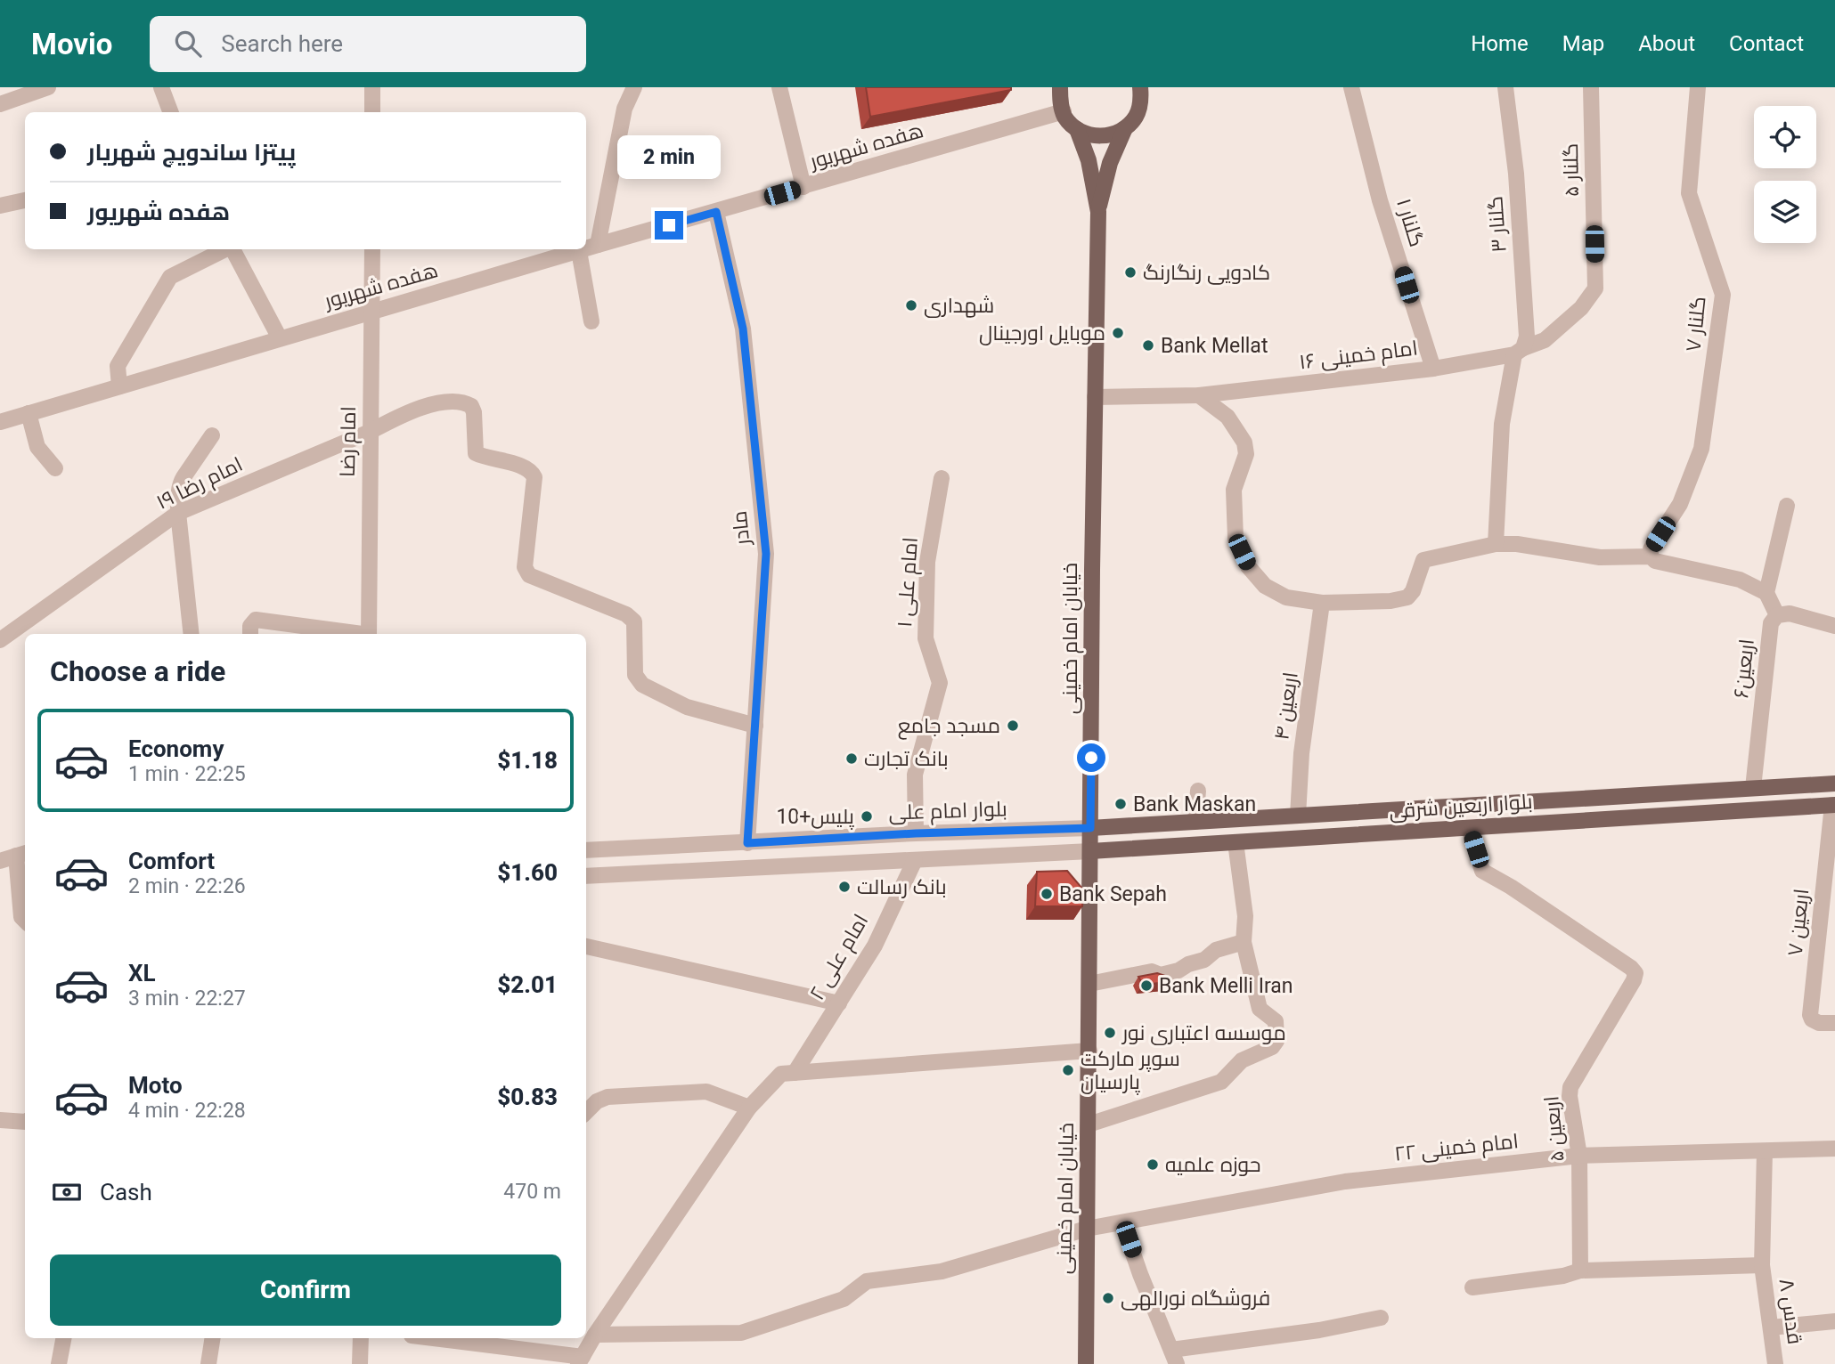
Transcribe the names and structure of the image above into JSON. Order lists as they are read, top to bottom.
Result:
{
  "streets": {
    "main road": ["خیابان امام خمینی", "بلوار اربعین شرقی"],
    "street": [
      "هفده شهریور",
      "گلنار ۵",
      "گلنار ۱",
      "گلنار ۳",
      "گلنار ۷",
      "امام خمینی ۱۶",
      "امام رضا",
      "امام رضا ۱۹",
      "مادر",
      "امام علی ۱",
      "اربعین۶",
      "اربعین ۴",
      "بلوار امام علی",
      "اربعین ۷",
      "امام علی ۲",
      "اربعین ۵",
      "امام خمینی ۲۲",
      "قدس ۸"
    ]
  },
  "crossings": [
    ["هفده شهریور", "امام رضا"],
    ["هفده شهریور", "مادر"],
    ["گلنار ۵", "امام خمینی ۱۶"],
    ["گلنار ۱", "امام خمینی ۱۶"],
    ["گلنار ۳", "امام خمینی ۱۶"],
    ["امام خمینی ۱۶", "خیابان امام خمینی"],
    ["امام رضا", "امام رضا ۱۹"],
    ["امام رضا ۱۹", "مادر"],
    ["مادر", "بلوار امام علی"],
    ["امام علی ۱", "بلوار امام علی"],
    ["خیابان امام خمینی", "بلوار اربعین شرقی"],
    ["خیابان امام خمینی", "بلوار امام علی"],
    ["خیابان امام خمینی", "امام خمینی ۲۲"],
    ["اربعین۶", "بلوار اربعین شرقی"],
    ["اربعین ۴", "بلوار اربعین شرقی"],
    ["بلوار اربعین شرقی", "بلوار امام علی"],
    ["بلوار اربعین شرقی", "اربعین ۷"],
    ["بلوار اربعین شرقی", "اربعین ۵"],
    ["اربعین ۵", "امام خمینی ۲۲"],
    ["امام خمینی ۲۲", "قدس ۸"]
  ],
  "places": [
    "کادویی رنگارنگ",
    "شهداری",
    "موبایل اورجینال",
    "Bank Mellat",
    "مسجد جامع",
    "بانک تجارت",
    "Bank Maskan",
    "پلیس+10",
    "بانک رسالت",
    "Bank Sepah",
    "Bank Melli Iran",
    "موسسه اعتباری نور",
    "سوپر مارکت پارسیان",
    "حوزه علمیه",
    "فروشگاه نورالهی"
  ],
  "page": {
    "header": "Movio",
    "search": "Search here",
    "nav": [
      "Home",
      "Map",
      "About",
      "Contact"
    ],
    "banner": ["پیتزا ساندویچ شهریار", "هفده شهریور"],
    "bubble": "2 min",
    "heading": "Choose a ride",
    "list": [
      {
        "name": "Economy",
        "note": "1 min · 22:25",
        "value": "$1.18"
      },
      {
        "name": "Comfort",
        "note": "2 min · 22:26",
        "value": "$1.60"
      },
      {
        "name": "XL",
        "note": "3 min · 22:27",
        "value": "$2.01"
      },
      {
        "name": "Moto",
        "note": "4 min · 22:28",
        "value": "$0.83"
      }
    ],
    "pay": ["Cash", "470 m"],
    "buttons": "Confirm"
  }
}
